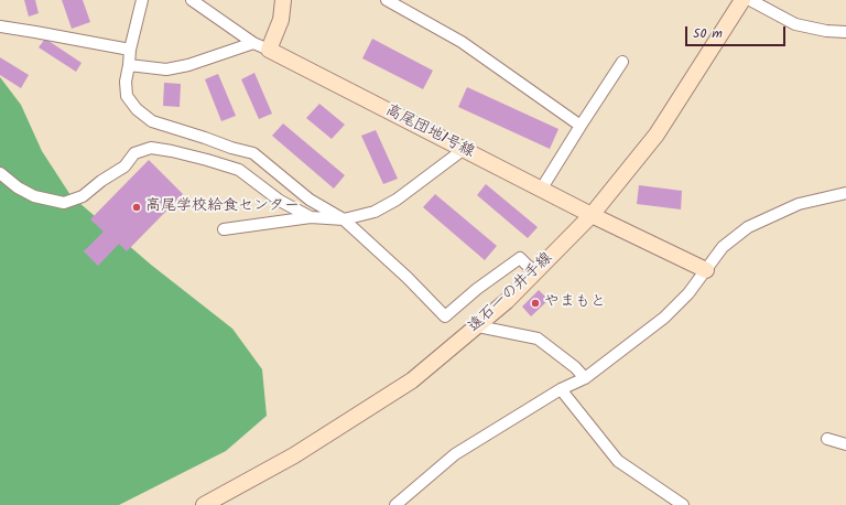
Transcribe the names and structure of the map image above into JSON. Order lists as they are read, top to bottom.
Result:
{
  "streets": {
    "street": ["高尾団地1号線", "遠石一の井手線"]
  },
  "crossings": [
    ["高尾団地1号線", "遠石一の井手線"]
  ],
  "places": ["高尾学校給食センター", "やまもと"],
  "scale_bar": "50 m"
}
